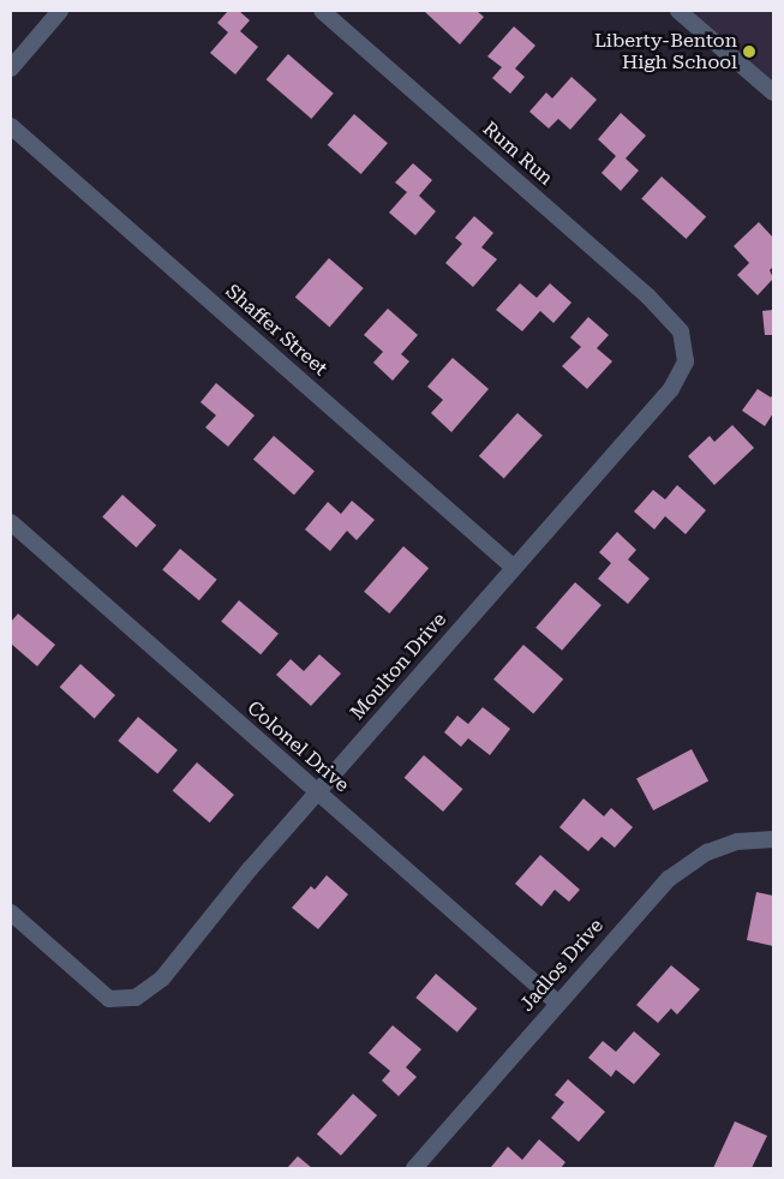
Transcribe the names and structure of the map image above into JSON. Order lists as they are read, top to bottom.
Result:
{
  "streets": {
    "street": [
      "Rum Run",
      "Shaffer Street",
      "Moulton Drive",
      "Colonel Drive",
      "Jadlos Drive"
    ]
  },
  "crossings": [
    ["Rum Run", "Moulton Drive"],
    ["Shaffer Street", "Moulton Drive"],
    ["Moulton Drive", "Colonel Drive"],
    ["Colonel Drive", "Jadlos Drive"]
  ],
  "places": ["Liberty-Benton High School"]
}
